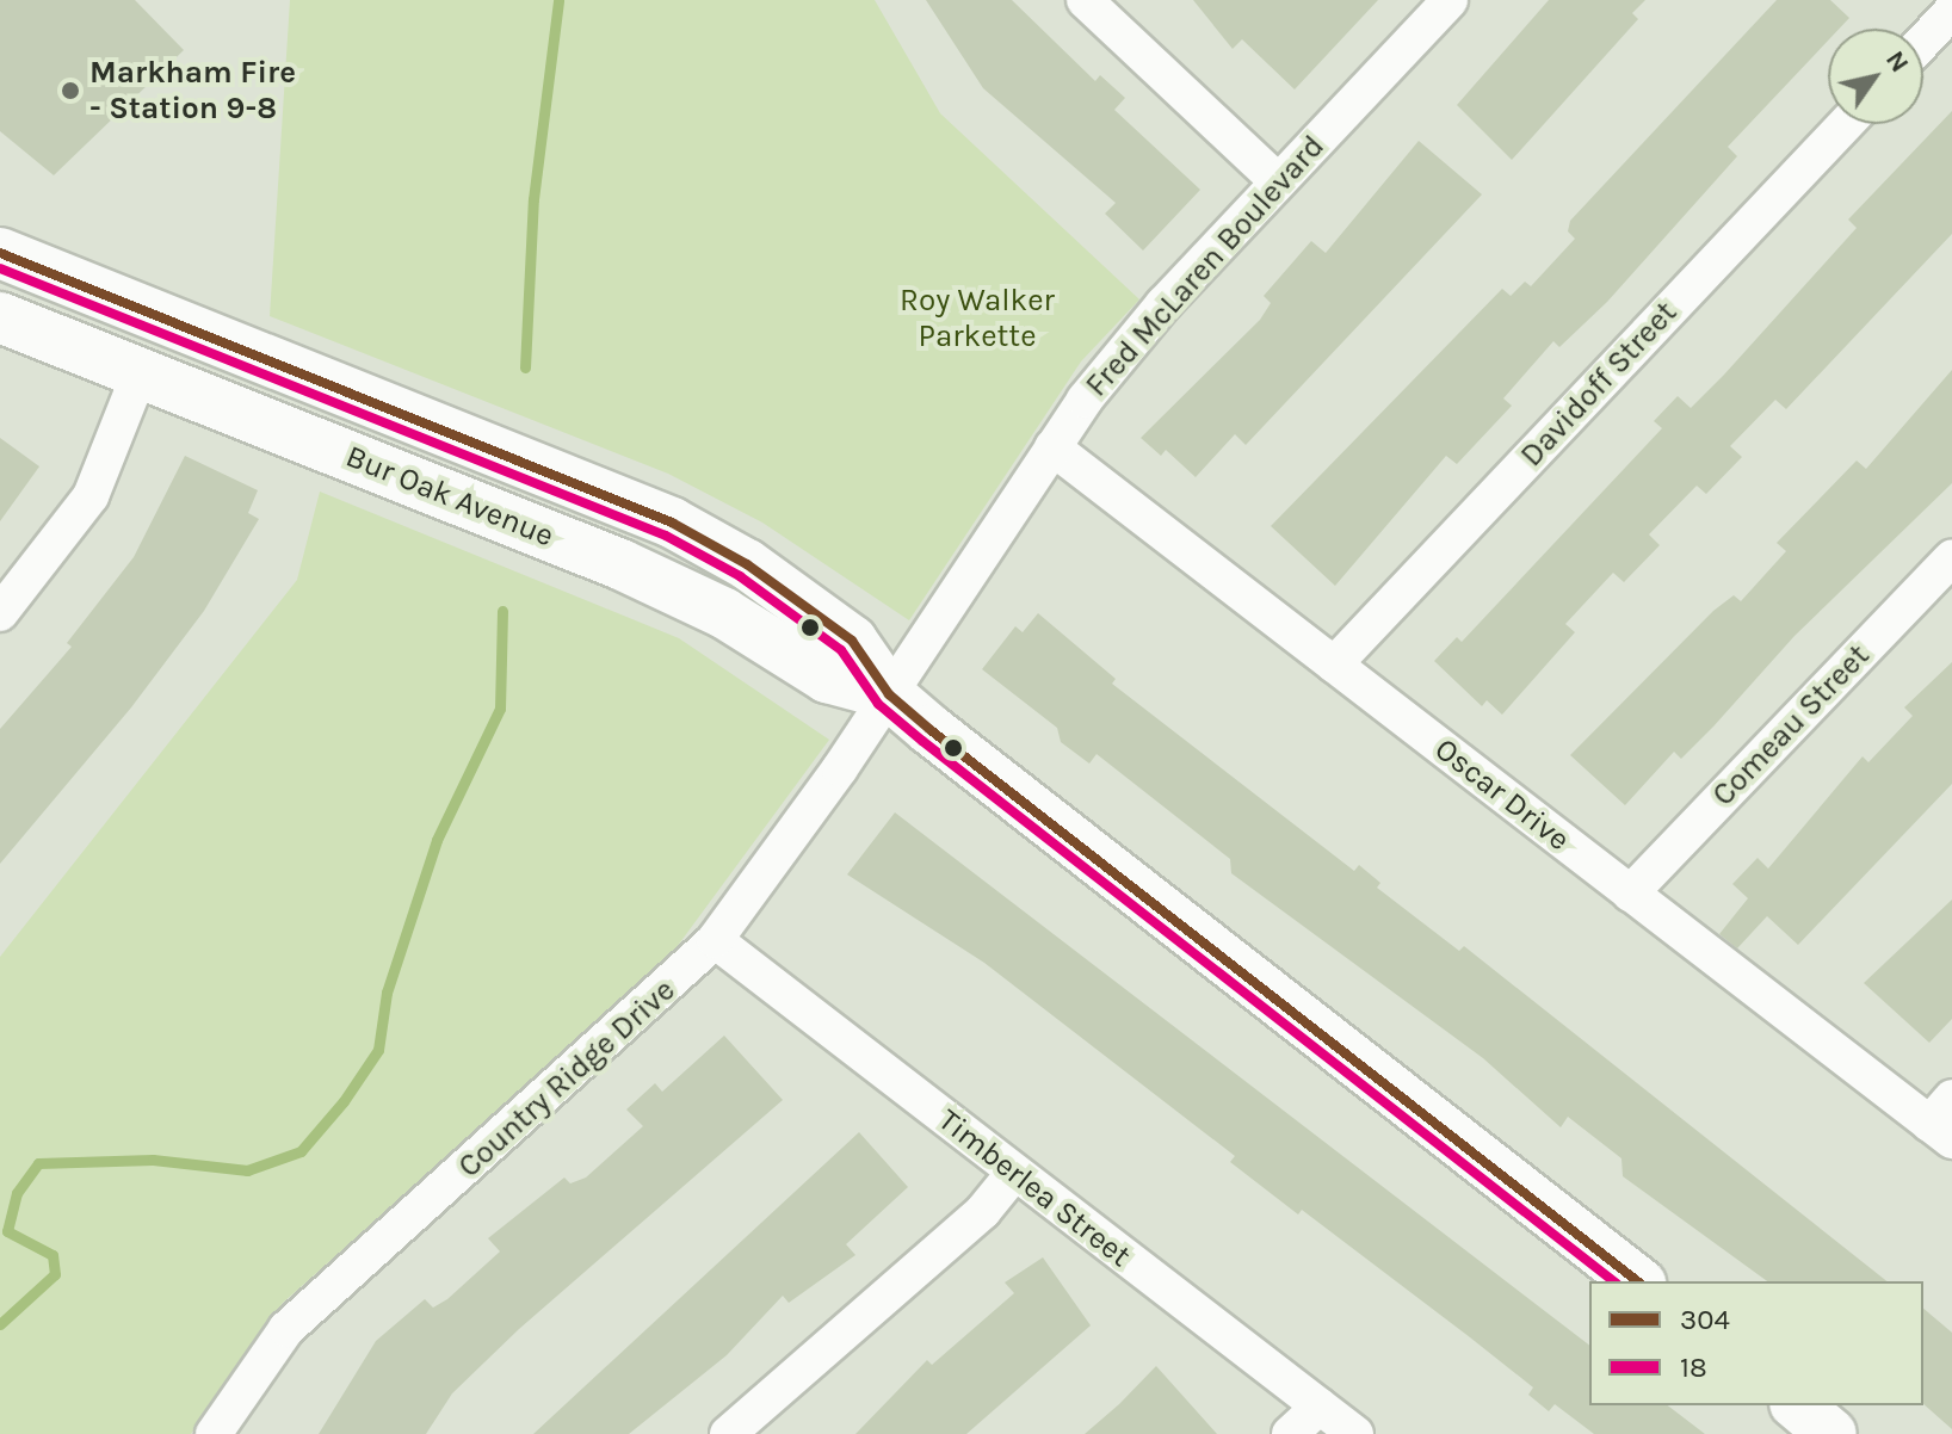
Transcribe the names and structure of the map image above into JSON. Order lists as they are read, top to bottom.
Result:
{
  "streets": {
    "street": [
      "Fred McLaren Boulevard",
      "Davidoff Street",
      "Bur Oak Avenue",
      "Comeau Street",
      "Oscar Drive",
      "Country Ridge Drive",
      "Timberlea Street"
    ]
  },
  "crossings": [
    ["Fred McLaren Boulevard", "Bur Oak Avenue"],
    ["Fred McLaren Boulevard", "Oscar Drive"],
    ["Fred McLaren Boulevard", "Country Ridge Drive"],
    ["Davidoff Street", "Oscar Drive"],
    ["Bur Oak Avenue", "Country Ridge Drive"],
    ["Comeau Street", "Oscar Drive"],
    ["Country Ridge Drive", "Timberlea Street"]
  ],
  "parks": ["Roy Walker Parkette"],
  "places": ["Markham Fire - Station 9-8"],
  "lines": ["transit line 304", "transit line 18"],
  "legend": ["304", "18"],
  "north": "top right"
}
